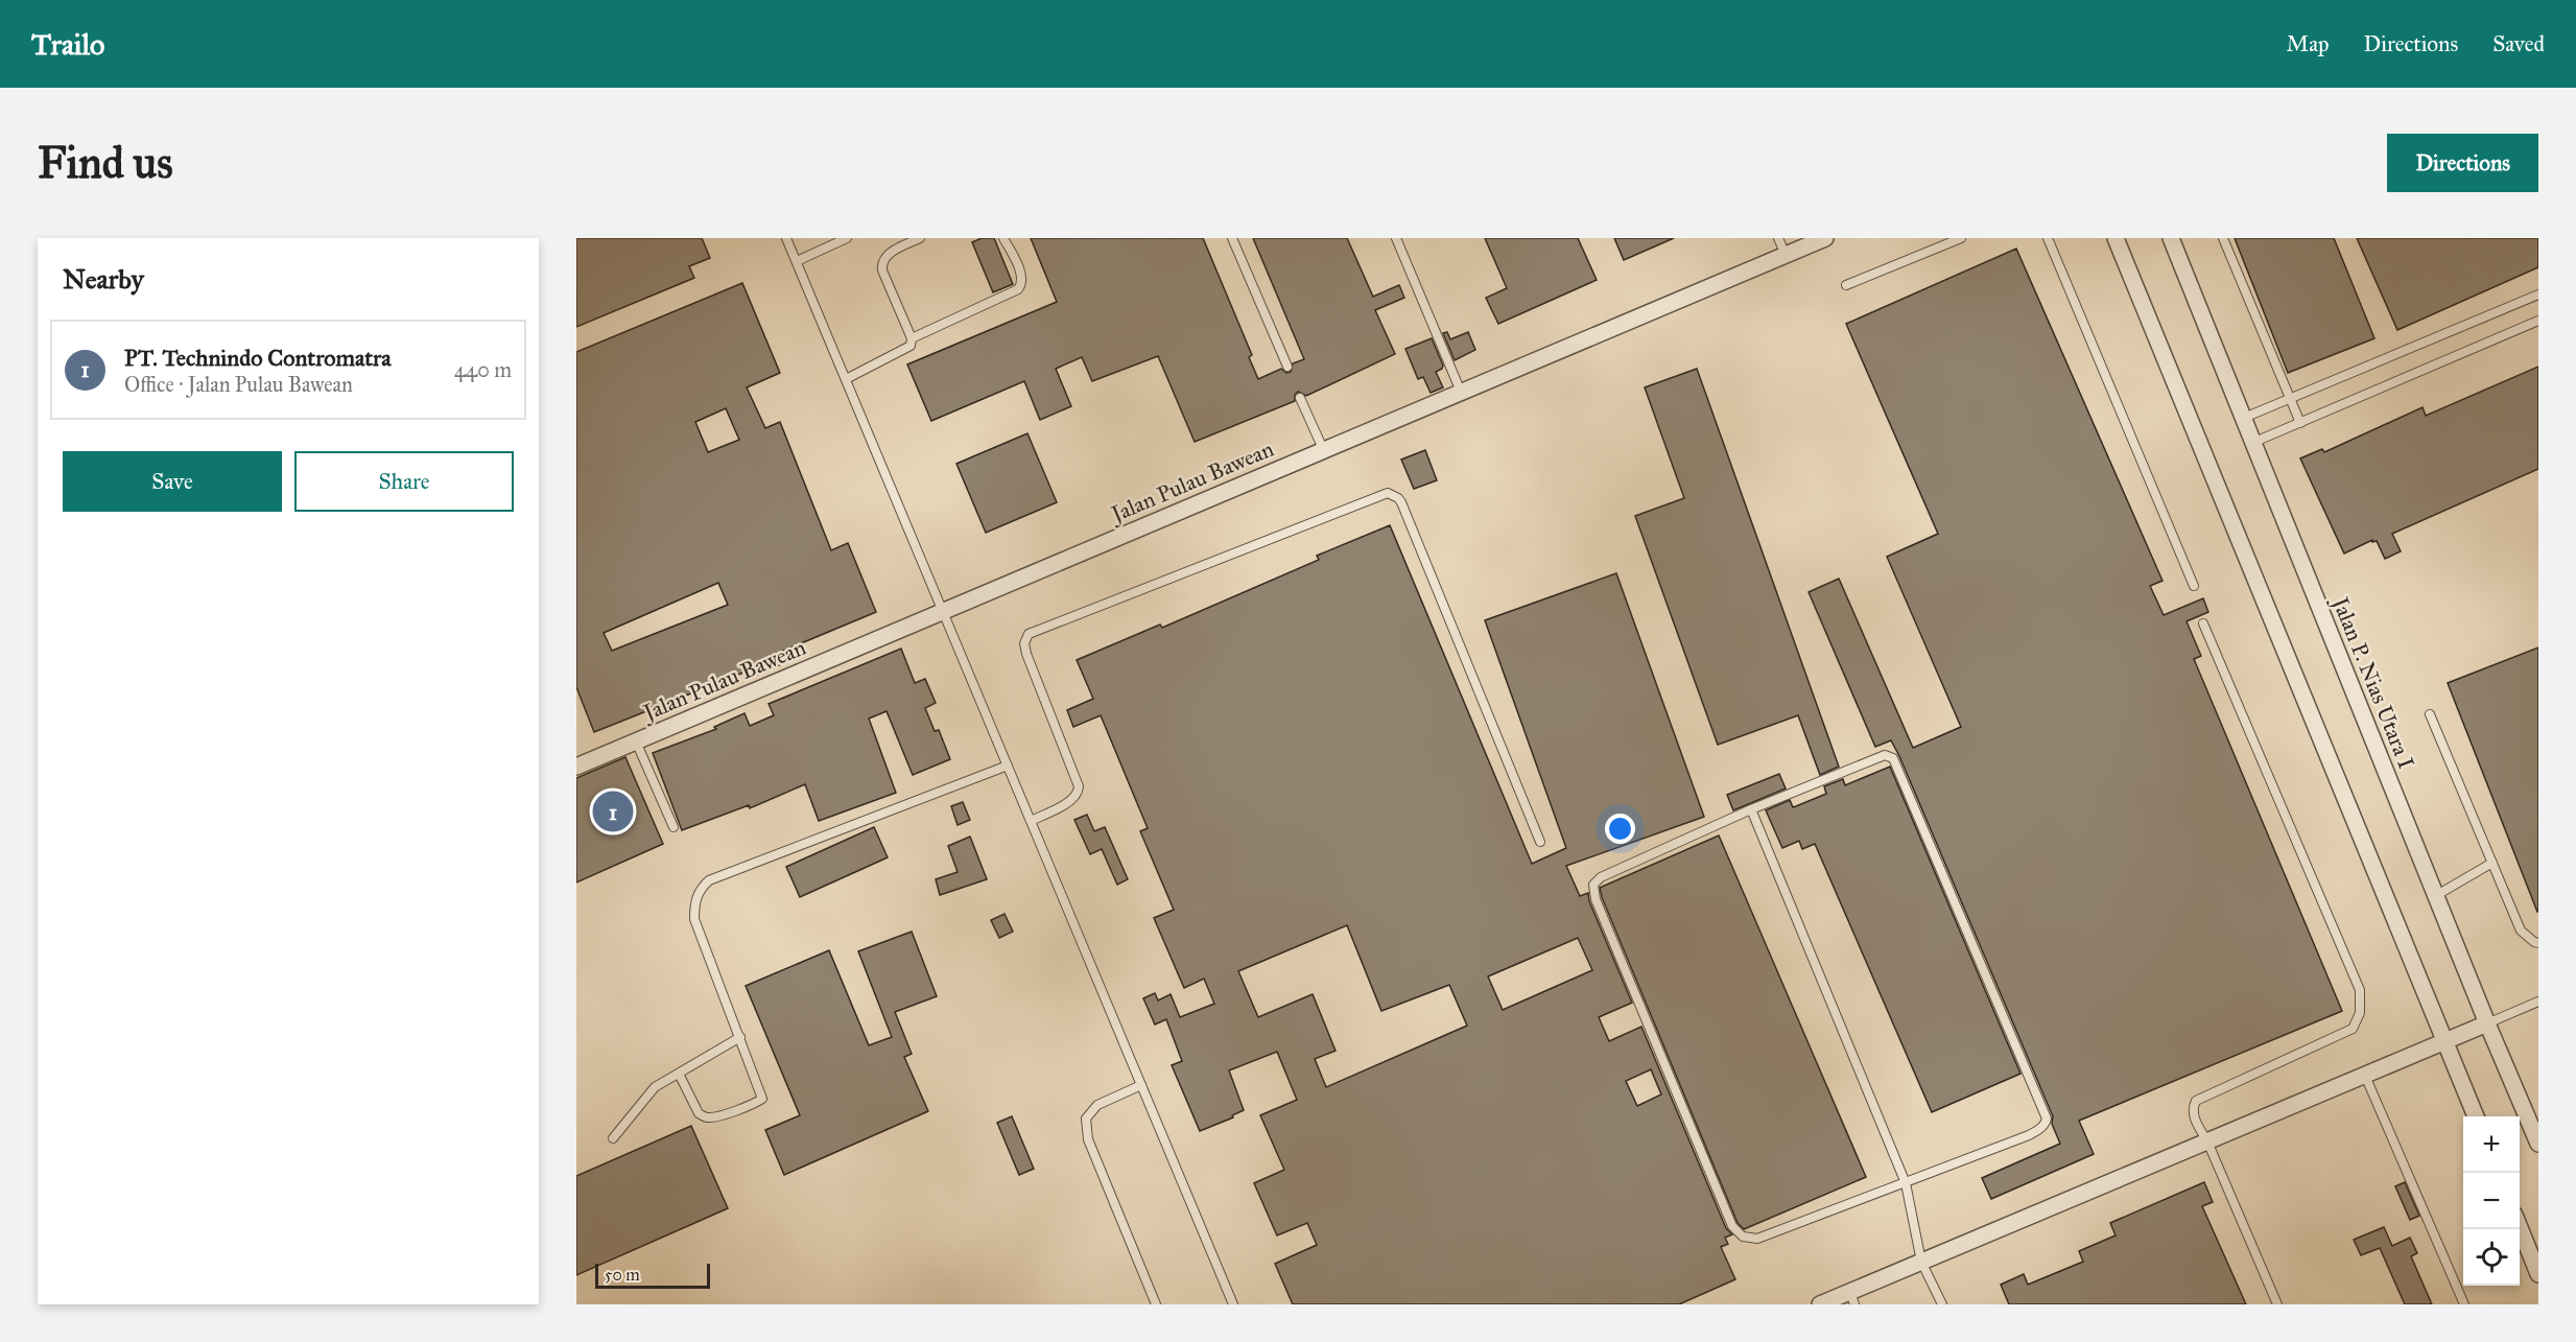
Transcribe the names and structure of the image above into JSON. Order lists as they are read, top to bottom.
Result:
{
  "streets": {
    "street": ["Jalan Pulau Bawean", "Jalan P. Nias Utara I"]
  },
  "scale_bar": "50 m",
  "page": {
    "header": "Trailo",
    "nav": ["Map", "Directions", "Saved"],
    "buttons": [
      "Directions",
      ["Save", "Share"]
    ],
    "title": "Find us",
    "heading": "Nearby",
    "list": [
      {
        "mark": "1",
        "name": "PT. Technindo Contromatra",
        "note": "Office · Jalan Pulau Bawean",
        "value": "440 m"
      }
    ],
    "pins": "1",
    "map_buttons": ["+", "−"],
    "scale": "50 m"
  }
}
